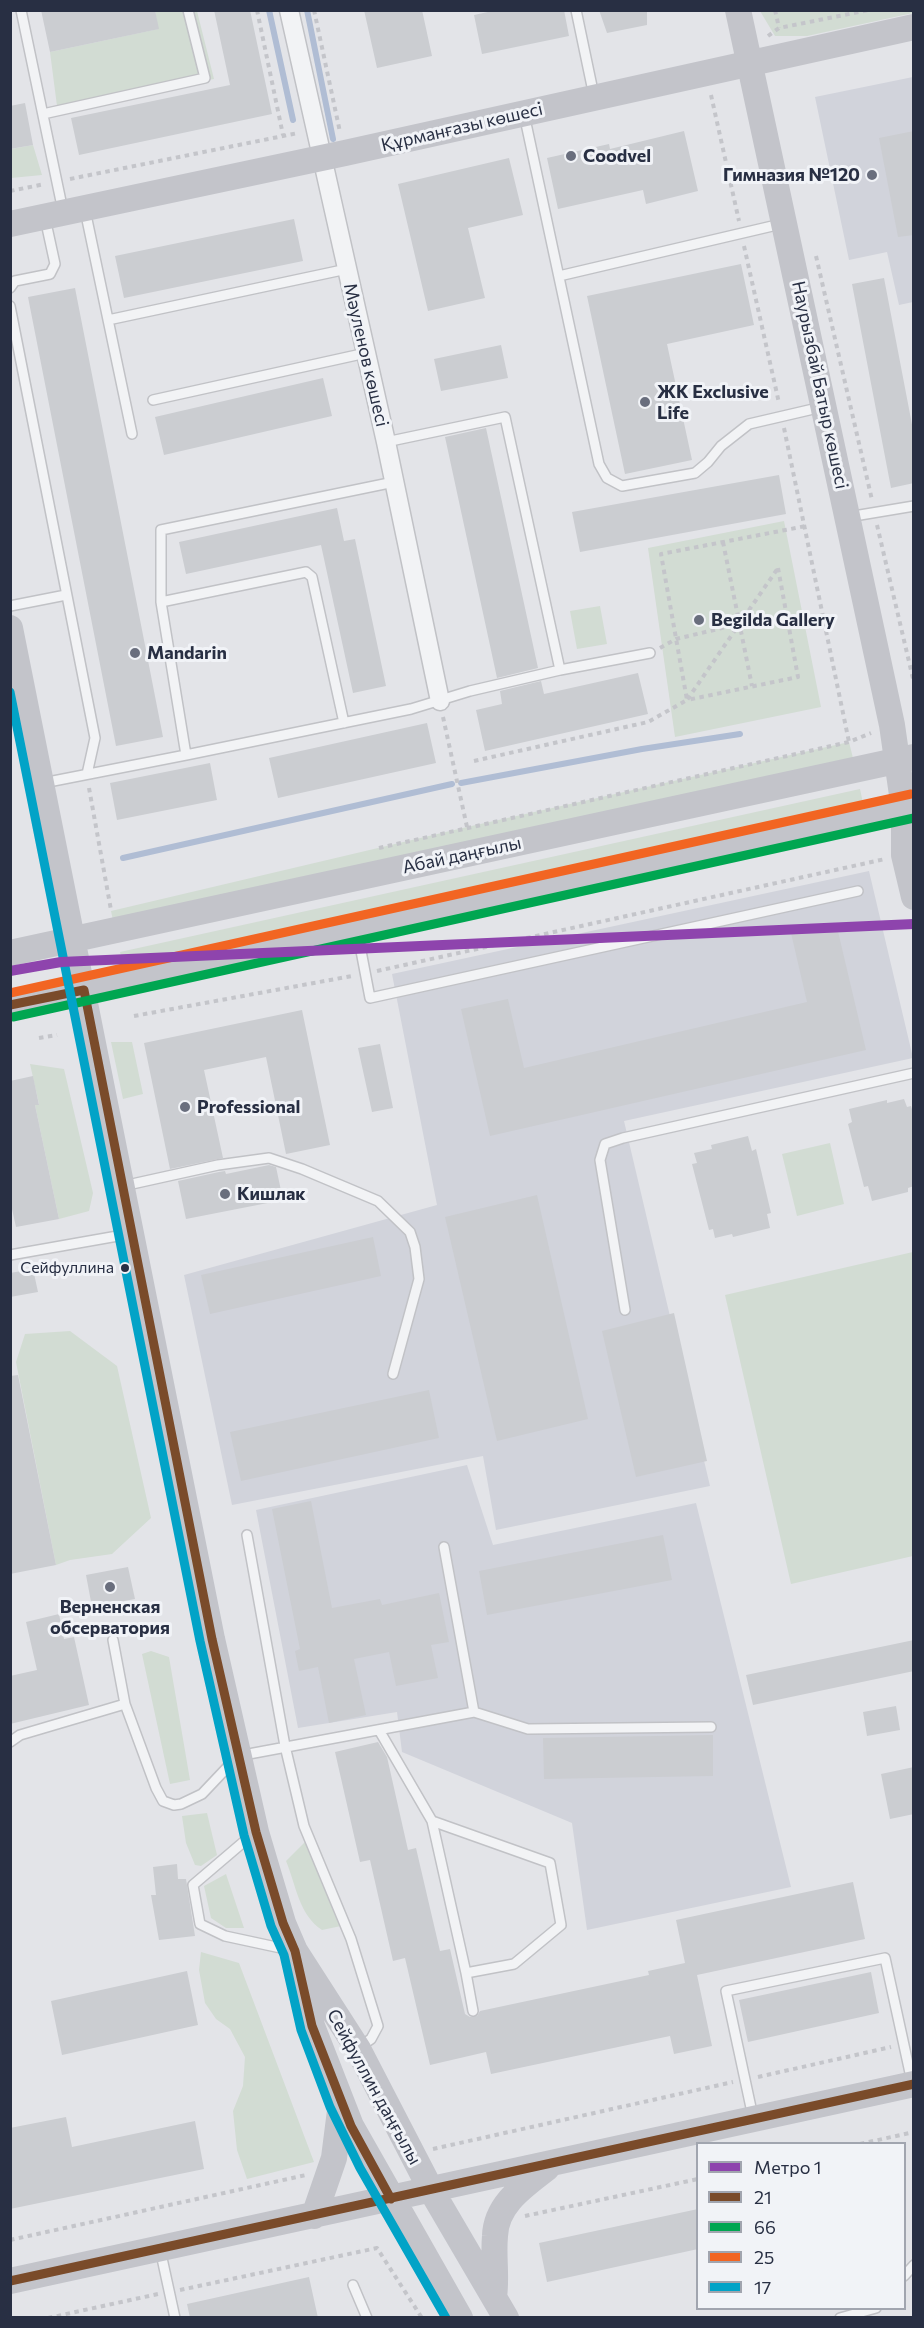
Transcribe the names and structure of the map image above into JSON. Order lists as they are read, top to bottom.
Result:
{
  "streets": {
    "main road": [
      "Құрманғазы көшесі",
      "Наурызбай Батыр көшесі",
      "Абай даңғылы",
      "Сейфуллин даңғылы"
    ],
    "street": ["Мәуленов көшесі"]
  },
  "crossings": [
    ["Құрманғазы көшесі", "Мәуленов көшесі"],
    ["Құрманғазы көшесі", "Наурызбай Батыр көшесі"],
    ["Наурызбай Батыр көшесі", "Абай даңғылы"],
    ["Абай даңғылы", "Сейфуллин даңғылы"]
  ],
  "places": [
    "Coodvel",
    "Гимназия №120",
    "ЖК Exclusive Life",
    "Begilda Gallery",
    "Mandarin",
    "Professional",
    "Кишлак",
    "Сейфуллина",
    "Верненская обсерватория"
  ],
  "lines": [
    "transit line 17",
    "transit line 25",
    "transit line 66",
    "metro line 1",
    "transit line 21"
  ],
  "legend": [
    "Метро 1",
    "21",
    "66",
    "25",
    "17"
  ]
}
